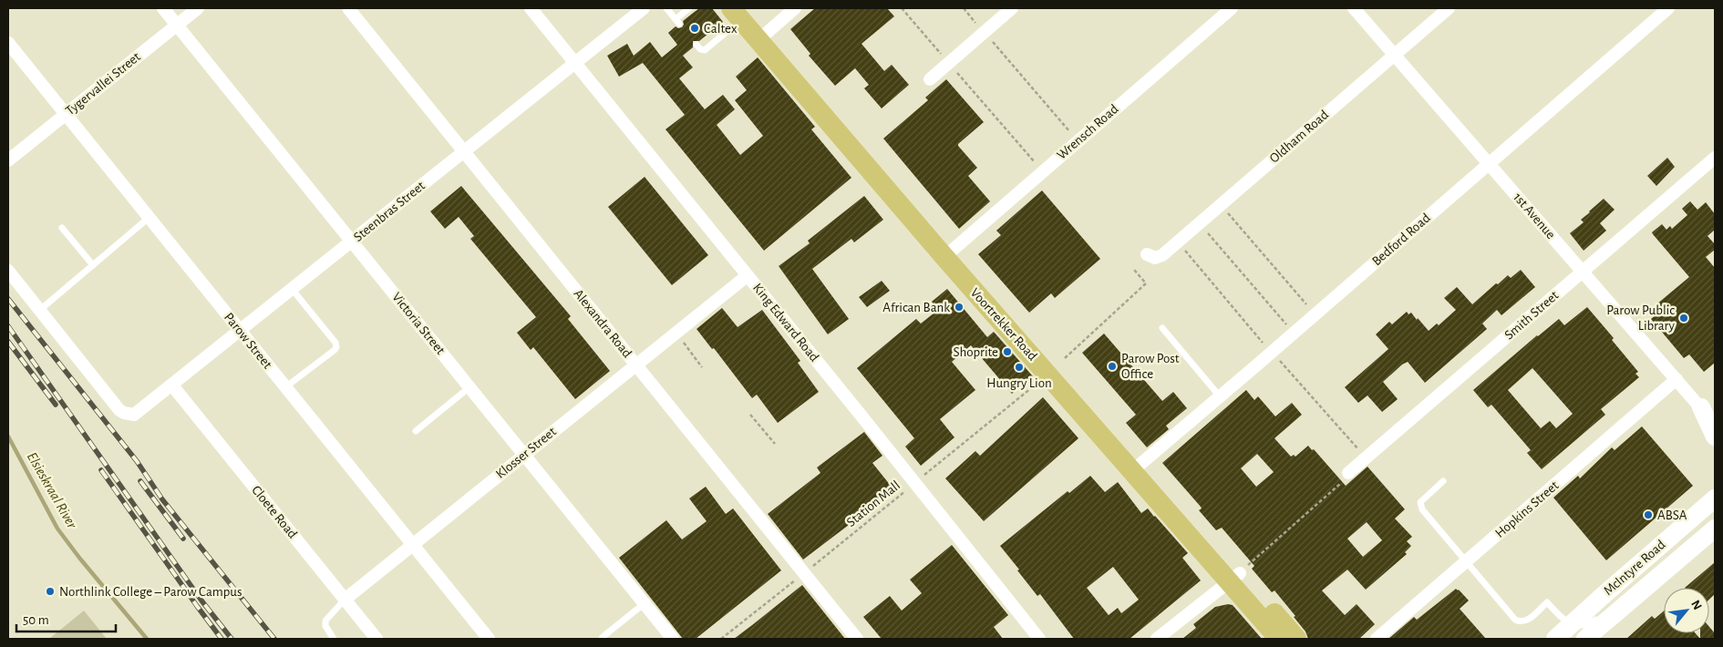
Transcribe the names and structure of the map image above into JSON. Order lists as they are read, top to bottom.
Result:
{
  "streets": {
    "main road": ["Voortrekker Road", "McIntyre Road"],
    "street": [
      "Tygervallei Street",
      "Wrensch Road",
      "Oldham Road",
      "Steenbras Street",
      "1st Avenue",
      "Bedford Road",
      "Smith Street",
      "King Edward Road",
      "Victoria Street",
      "Alexandra Road",
      "Parow Street",
      "Klosser Street",
      "Hopkins Street",
      "Cloete Road"
    ],
    "path": ["Station Mall"]
  },
  "crossings": [
    ["Tygervallei Street", "Victoria Street"],
    ["Tygervallei Street", "Parow Street"],
    ["Wrensch Road", "Voortrekker Road"],
    ["Oldham Road", "1st Avenue"],
    ["Steenbras Street", "King Edward Road"],
    ["Steenbras Street", "Victoria Street"],
    ["Steenbras Street", "Alexandra Road"],
    ["Steenbras Street", "Parow Street"],
    ["Steenbras Street", "Cloete Road"],
    ["1st Avenue", "Bedford Road"],
    ["1st Avenue", "Smith Street"],
    ["1st Avenue", "Hopkins Street"],
    ["Bedford Road", "Voortrekker Road"],
    ["King Edward Road", "Klosser Street"],
    ["King Edward Road", "Station Mall"],
    ["Victoria Street", "Klosser Street"],
    ["Alexandra Road", "Klosser Street"],
    ["Alexandra Road", "Station Mall"],
    ["Parow Street", "Klosser Street"],
    ["Klosser Street", "Cloete Road"]
  ],
  "water": ["Elsieskraal River"],
  "places": [
    "Caltex",
    "African Bank",
    "Parow Public Library",
    "Shoprite",
    "Parow Post Office",
    "Hungry Lion",
    "ABSA",
    "Northlink College – Parow Campus"
  ],
  "scale_bar": "50 m",
  "north": "top right"
}
